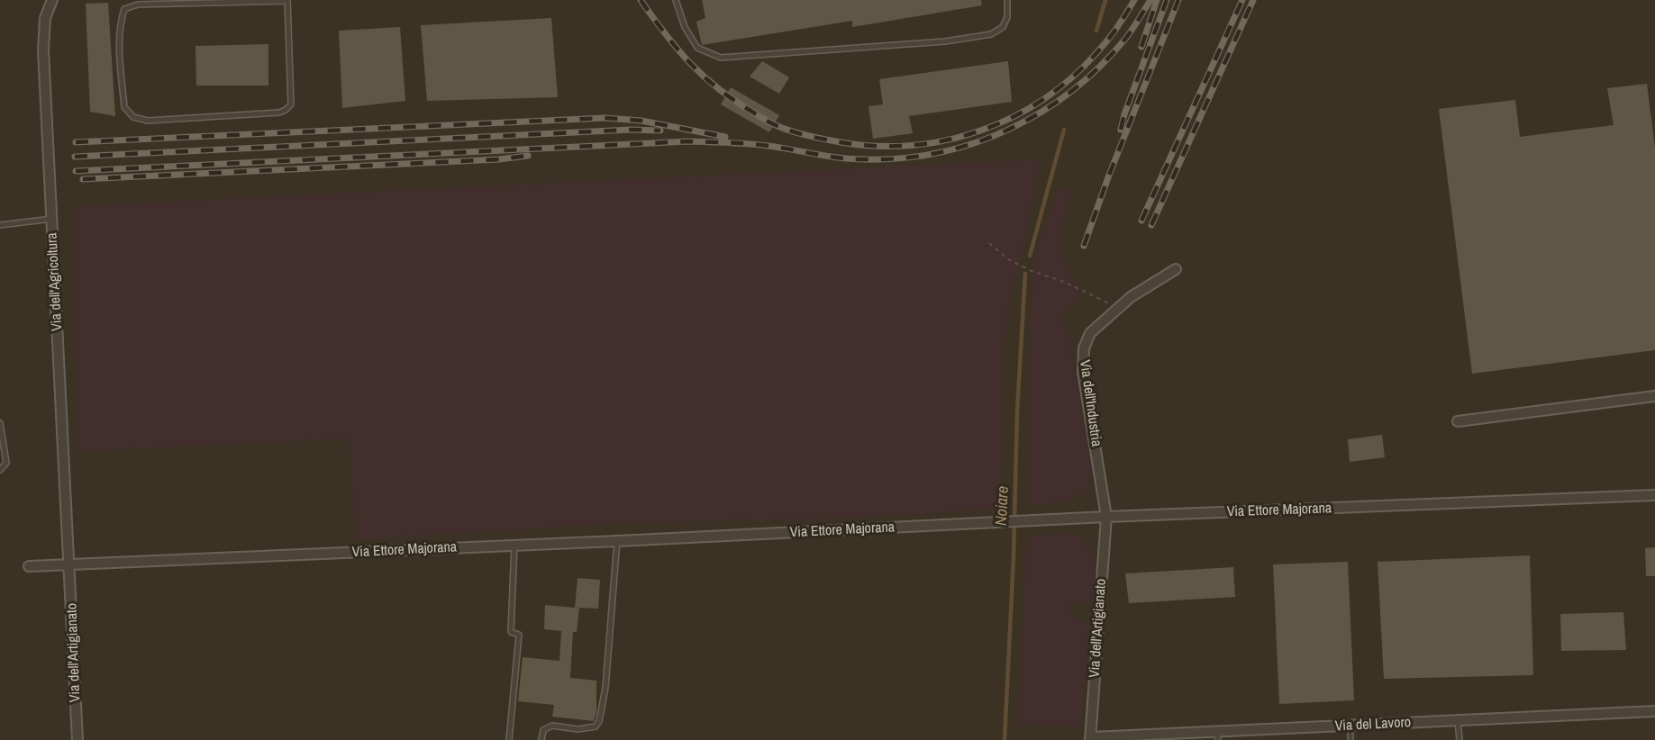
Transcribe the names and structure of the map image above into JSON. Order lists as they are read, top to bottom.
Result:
{
  "streets": {
    "street": [
      "Via dell'Agricoltura",
      "Via dell'Industria",
      "Via Ettore Majorana",
      "Via dell'Artigianato",
      "Via del Lavoro"
    ]
  },
  "crossings": [
    ["Via dell'Agricoltura", "Via Ettore Majorana"],
    ["Via dell'Agricoltura", "Via dell'Artigianato"],
    ["Via dell'Industria", "Via Ettore Majorana"],
    ["Via dell'Industria", "Via dell'Artigianato"],
    ["Via Ettore Majorana", "Via dell'Artigianato"],
    ["Via dell'Artigianato", "Via del Lavoro"]
  ],
  "water": ["Noiare"]
}
